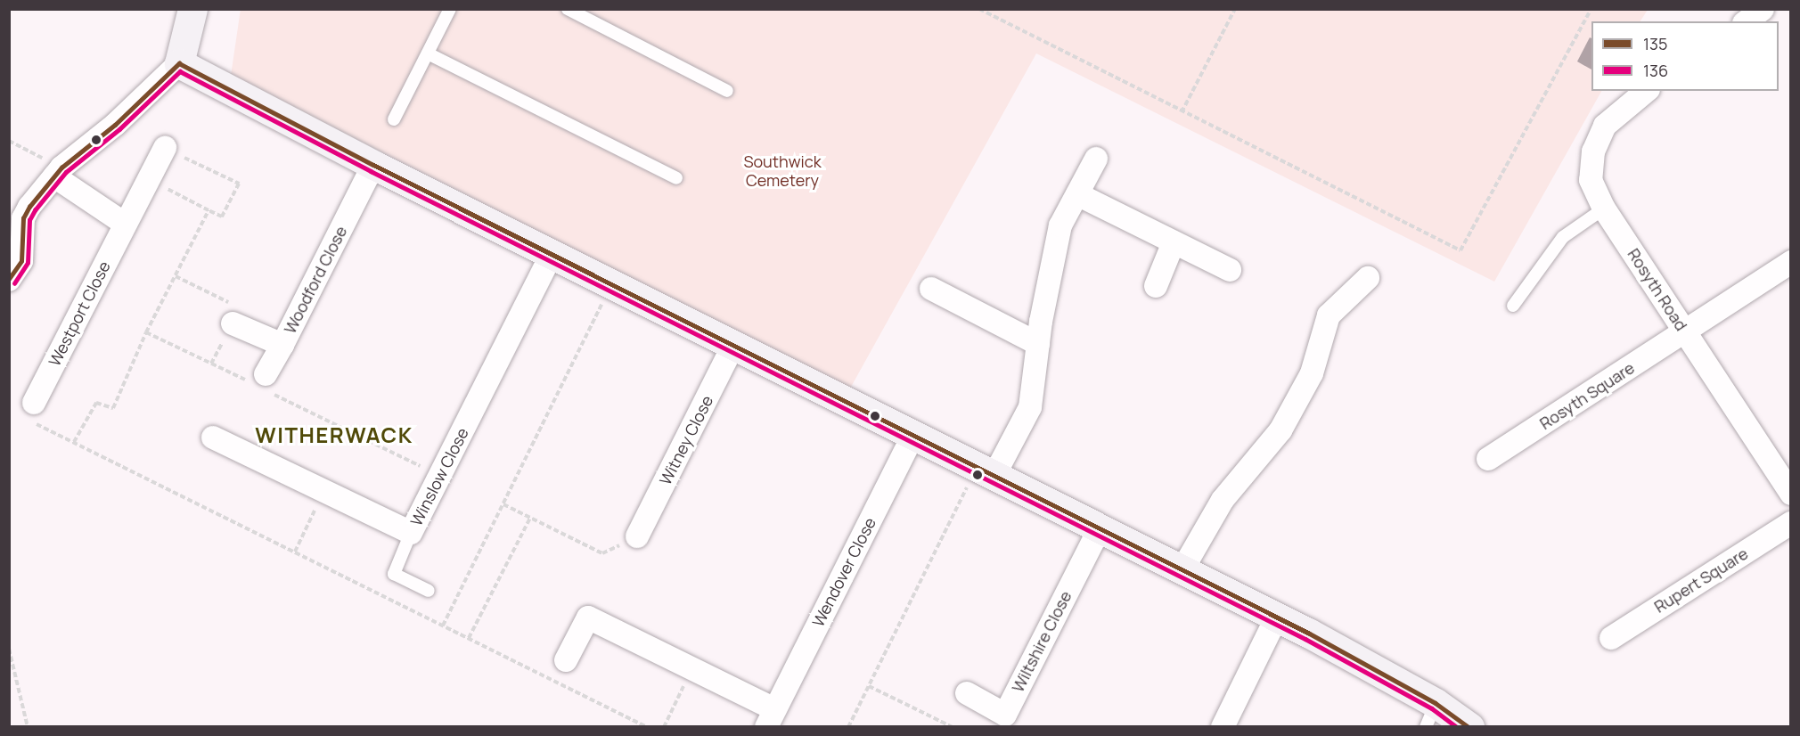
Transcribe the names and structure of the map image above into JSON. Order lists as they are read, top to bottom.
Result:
{
  "streets": {
    "street": [
      "Woodford Close",
      "Rosyth Road",
      "Westport Close",
      "Rosyth Square",
      "Witney Close",
      "Winslow Close",
      "Wendover Close",
      "Rupert Square",
      "Wiltshire Close"
    ]
  },
  "crossings": [
    ["Rosyth Road", "Rosyth Square"]
  ],
  "districts": ["WITHERWACK"],
  "parks": ["Southwick Cemetery"],
  "lines": ["transit line 135", "transit line 136"],
  "legend": ["135", "136"]
}
